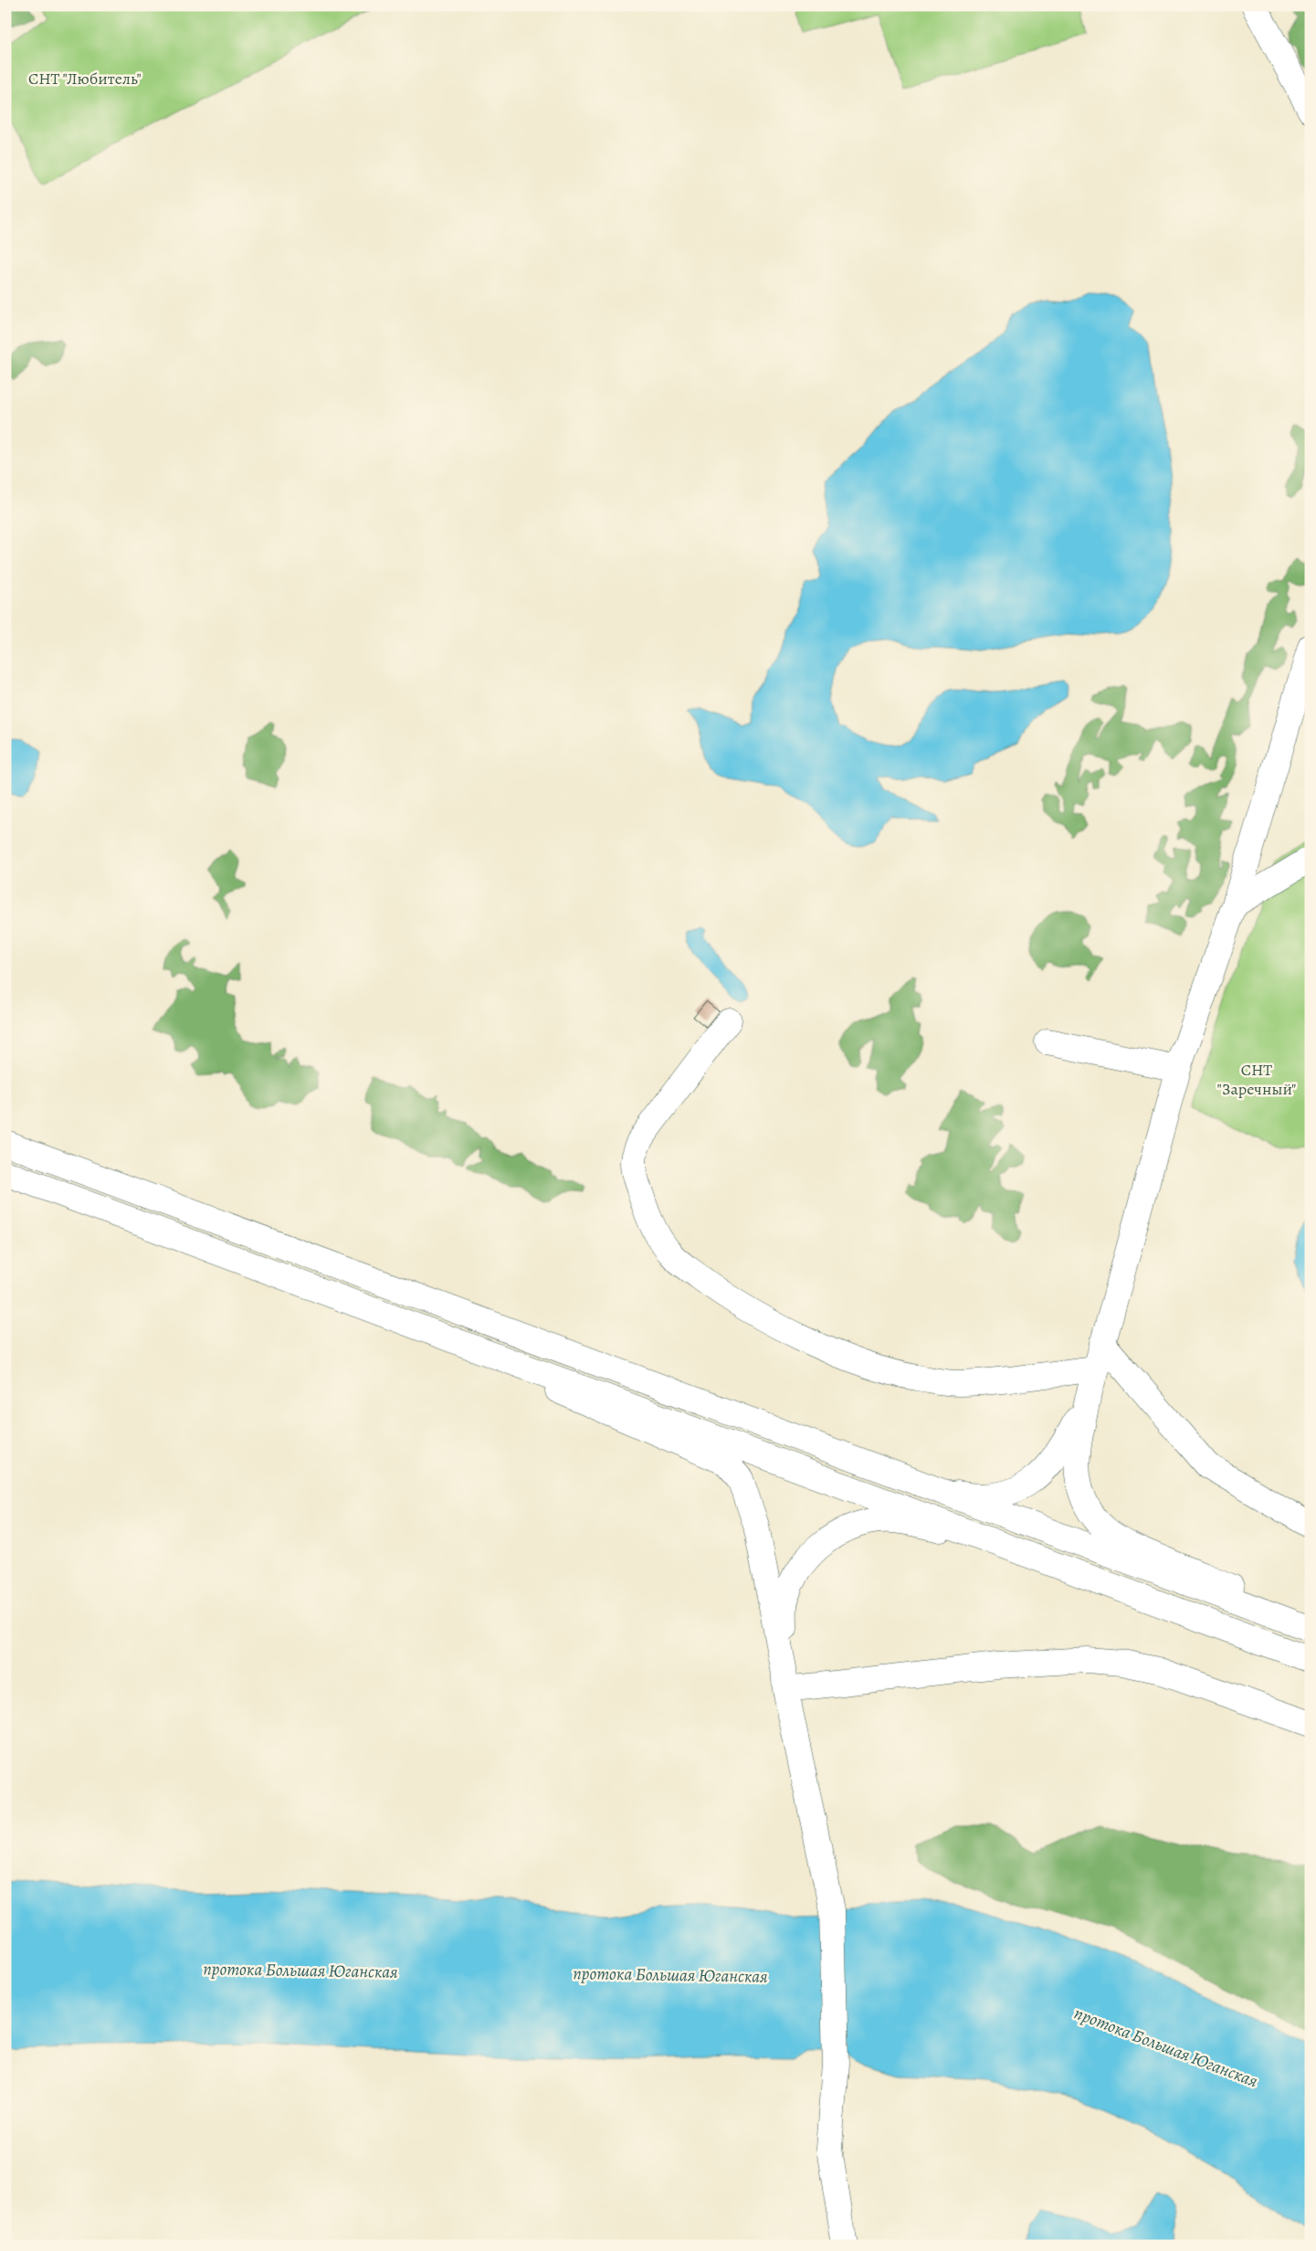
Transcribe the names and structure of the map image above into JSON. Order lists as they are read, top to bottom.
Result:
{
  "water": ["протока Большая Юганская"],
  "parks": ["СНТ \"Любитель\"", "СНТ \"Заречный\""]
}
